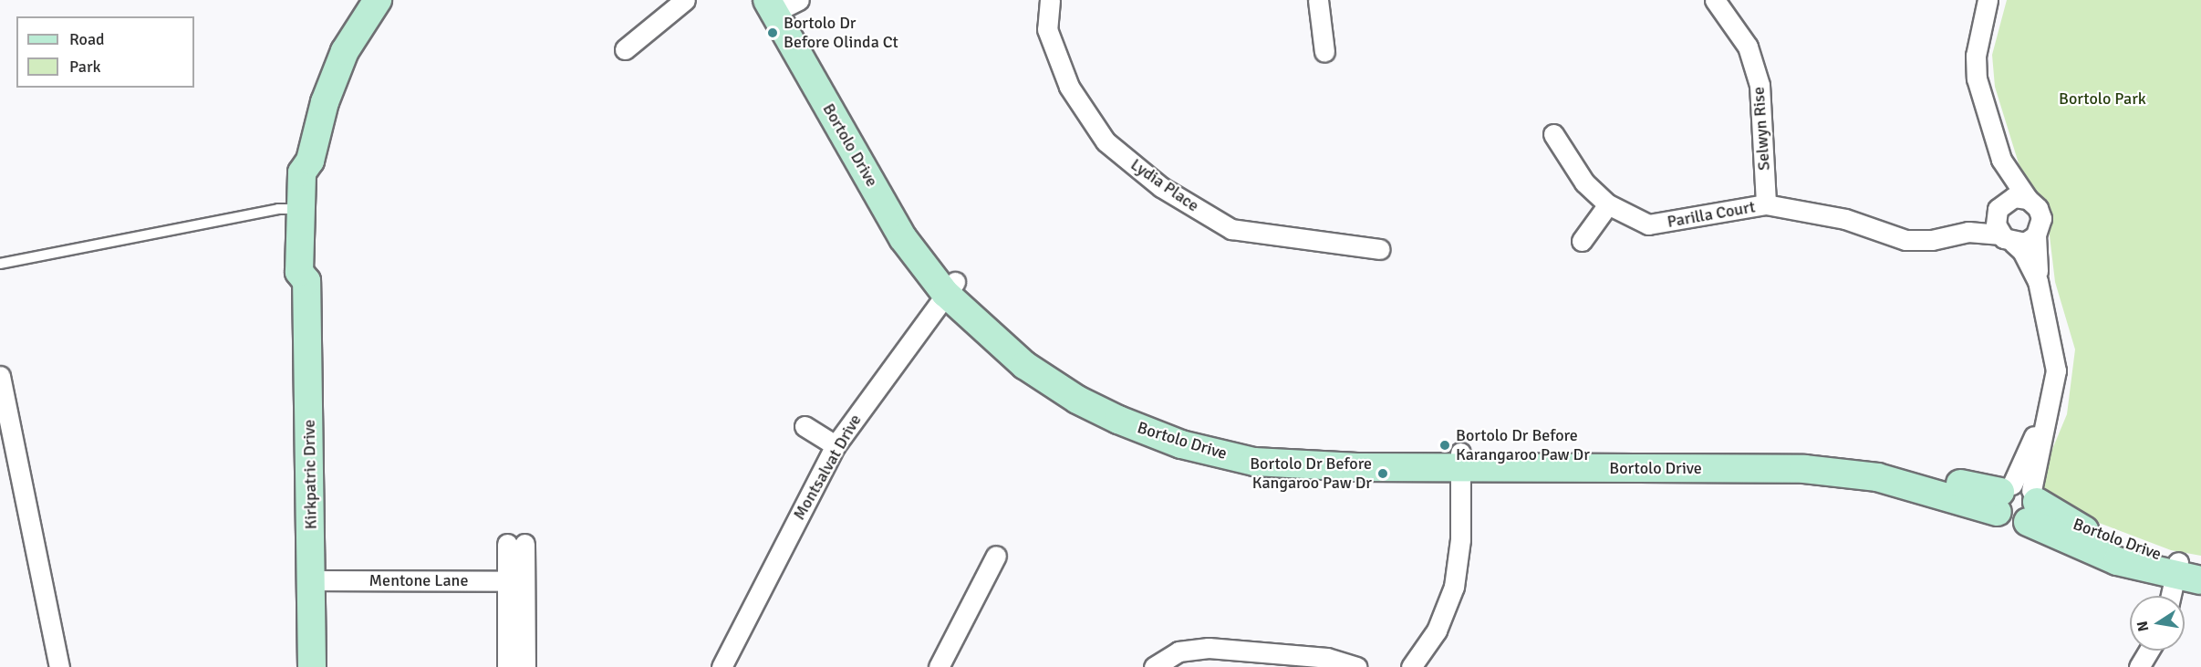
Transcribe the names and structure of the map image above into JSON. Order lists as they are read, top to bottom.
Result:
{
  "streets": {
    "street": [
      "Selwyn Rise",
      "Bortolo Drive",
      "Lydia Place",
      "Parilla Court",
      "Montsalvat Drive",
      "Kirkpatric Drive",
      "Mentone Lane"
    ]
  },
  "crossings": [
    ["Selwyn Rise", "Parilla Court"],
    ["Bortolo Drive", "Montsalvat Drive"],
    ["Kirkpatric Drive", "Mentone Lane"]
  ],
  "parks": ["Bortolo Park"],
  "places": ["Bortolo Dr Before Olinda Ct", "Bortolo Dr Before Karangaroo Paw Dr", "Bortolo Dr Before Kangaroo Paw Dr"],
  "legend": ["Road", "Park"],
  "north": "left"
}
